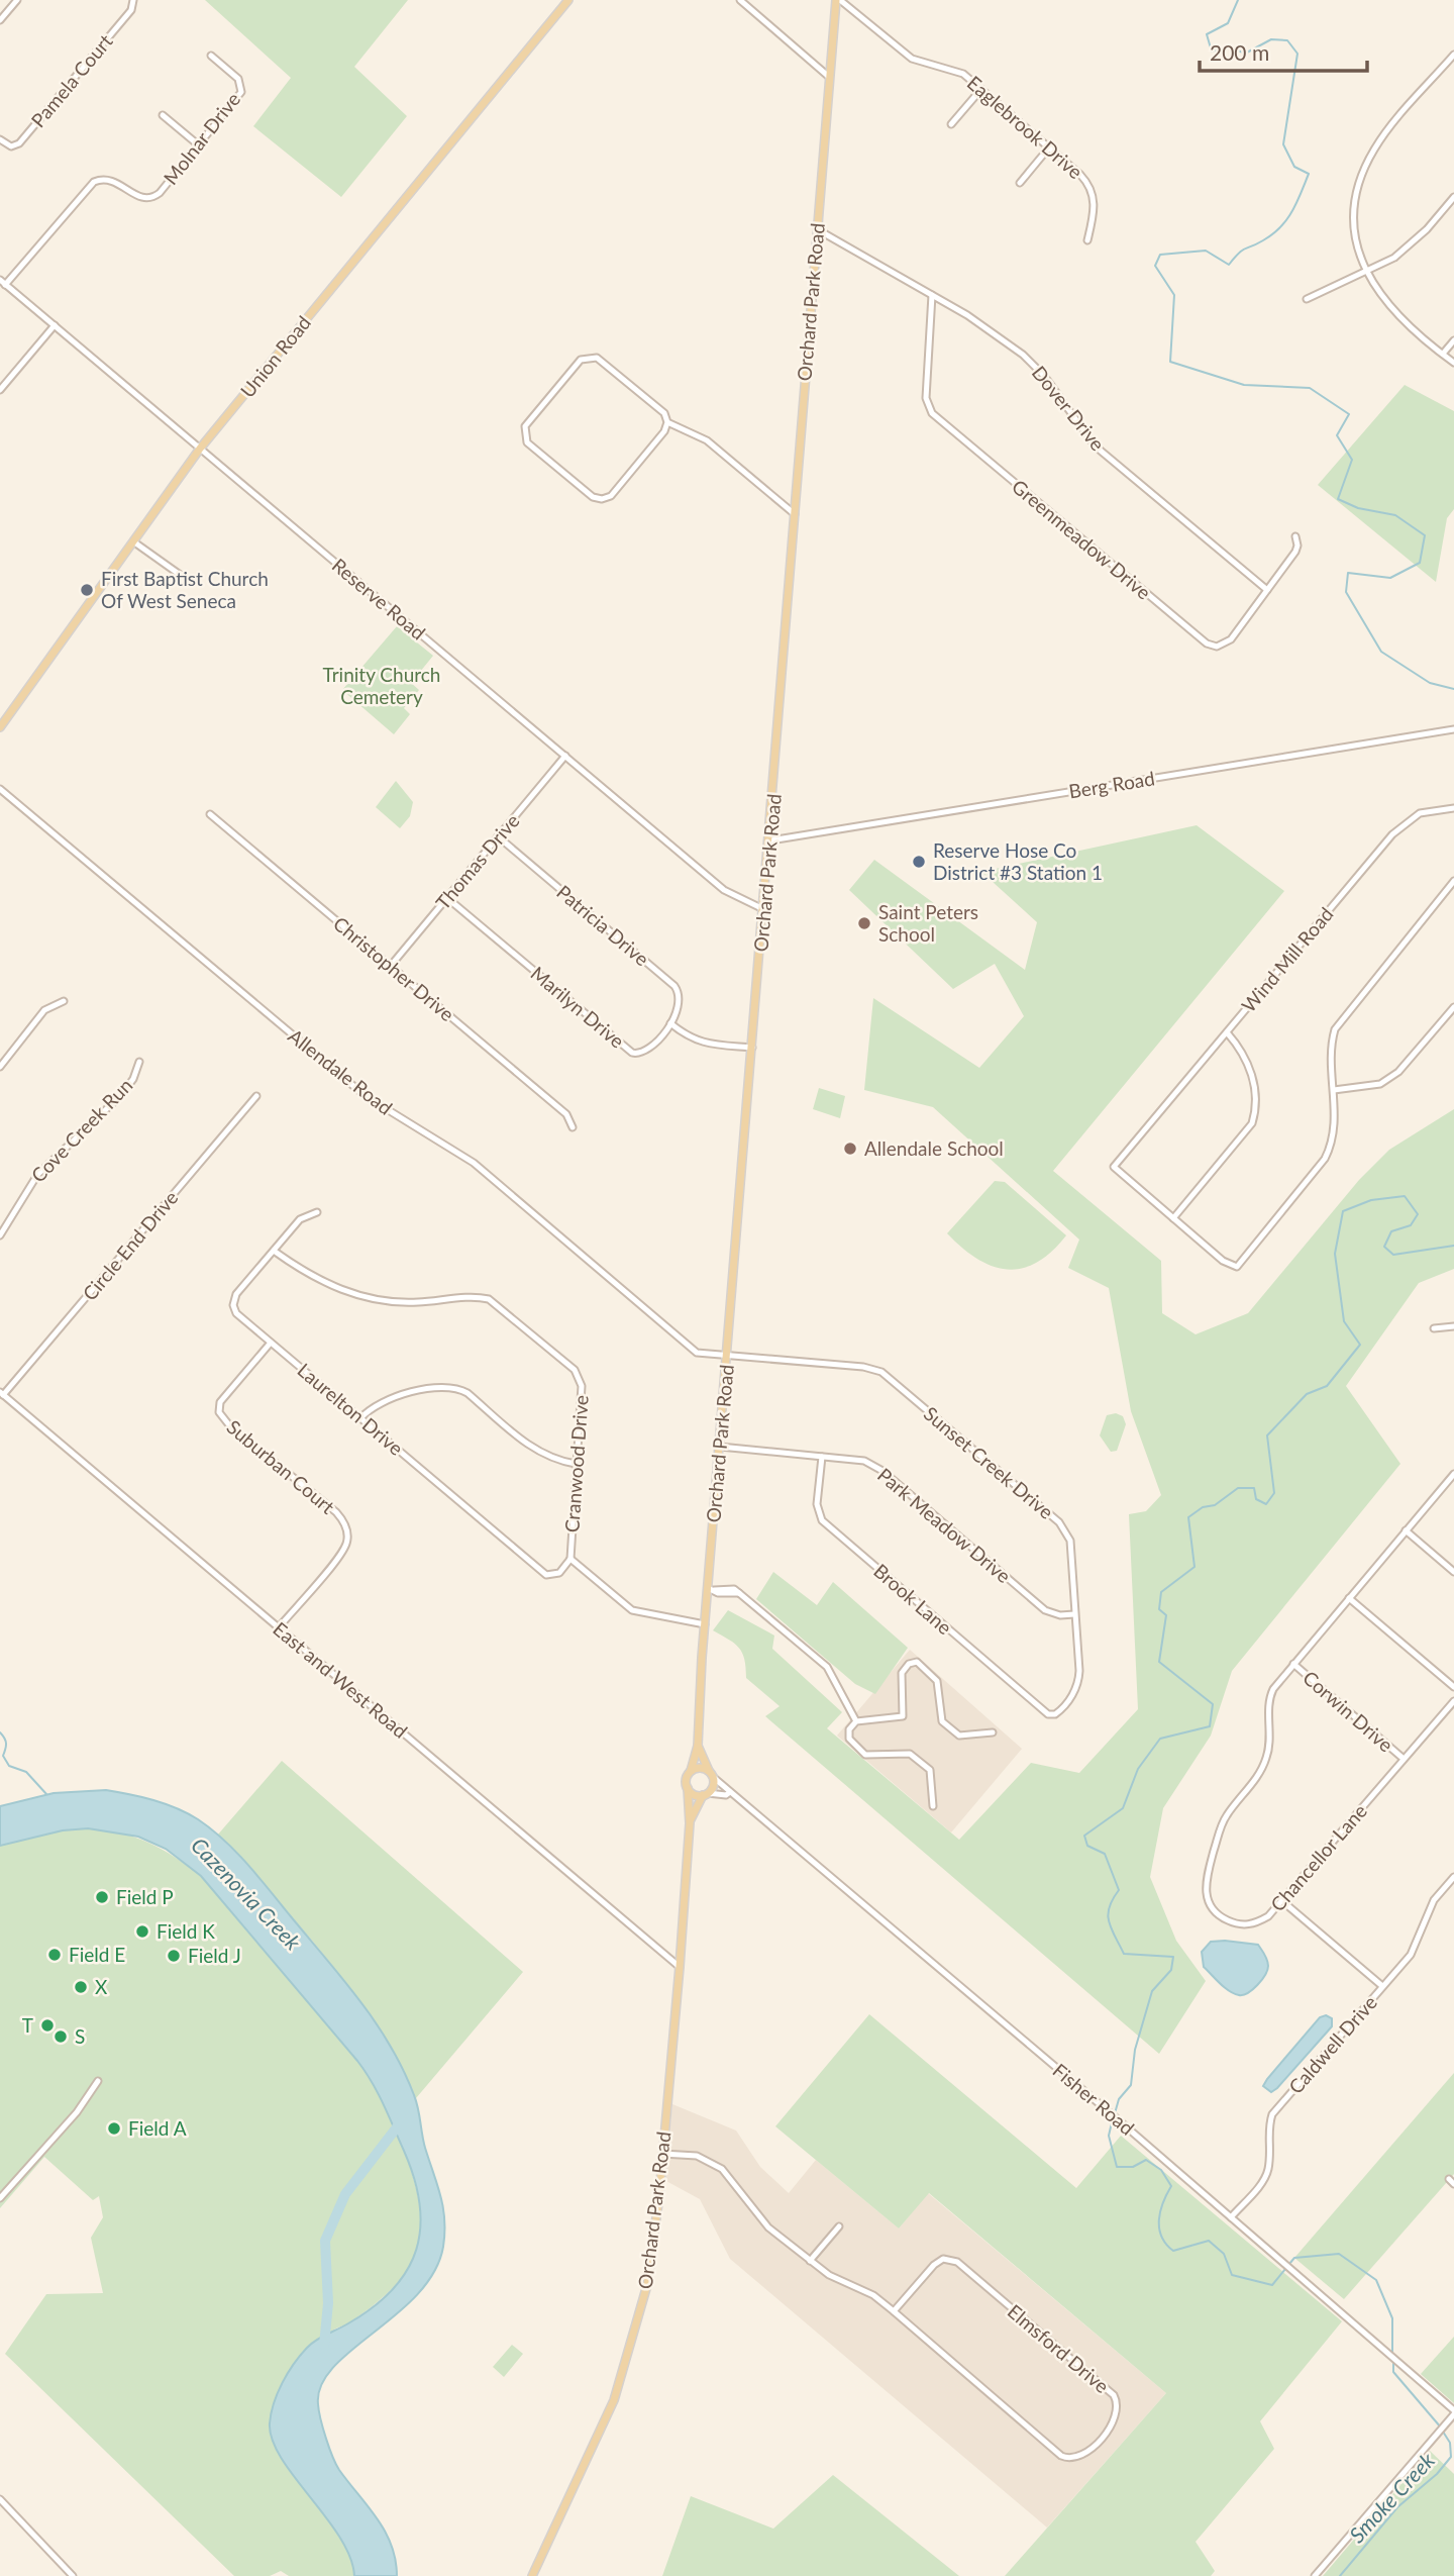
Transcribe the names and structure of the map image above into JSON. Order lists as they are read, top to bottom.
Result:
{
  "streets": {
    "main road": ["Orchard Park Road", "Union Road"],
    "street": [
      "Pamela Court",
      "Eaglebrook Drive",
      "Molnar Drive",
      "Dover Drive",
      "Greenmeadow Drive",
      "Reserve Road",
      "Berg Road",
      "Thomas Drive",
      "Patricia Drive",
      "Wind Mill Road",
      "Christopher Drive",
      "Marilyn Drive",
      "Allendale Road",
      "Cove Creek Run",
      "Circle End Drive",
      "Laurelton Drive",
      "Sunset Creek Drive",
      "Cranwood Drive",
      "Suburban Court",
      "Park Meadow Drive",
      "Brook Lane",
      "East and West Road",
      "Corwin Drive",
      "Chancellor Lane",
      "Caldwell Drive",
      "Fisher Road",
      "Elmsford Drive"
    ]
  },
  "crossings": [
    ["Eaglebrook Drive", "Orchard Park Road"],
    ["Molnar Drive", "Reserve Road"],
    ["Orchard Park Road", "Dover Drive"],
    ["Orchard Park Road", "Reserve Road"],
    ["Orchard Park Road", "Berg Road"],
    ["Orchard Park Road", "Allendale Road"],
    ["Orchard Park Road", "Sunset Creek Drive"],
    ["Orchard Park Road", "Park Meadow Drive"],
    ["Orchard Park Road", "East and West Road"],
    ["Orchard Park Road", "Fisher Road"],
    ["Orchard Park Road", "Elmsford Drive"],
    ["Union Road", "Reserve Road"],
    ["Dover Drive", "Greenmeadow Drive"],
    ["Reserve Road", "Thomas Drive"],
    ["Thomas Drive", "Patricia Drive"],
    ["Thomas Drive", "Christopher Drive"],
    ["Thomas Drive", "Marilyn Drive"],
    ["Patricia Drive", "Marilyn Drive"],
    ["Allendale Road", "Sunset Creek Drive"],
    ["Circle End Drive", "East and West Road"],
    ["Laurelton Drive", "Cranwood Drive"],
    ["Laurelton Drive", "Suburban Court"],
    ["Sunset Creek Drive", "Park Meadow Drive"],
    ["Sunset Creek Drive", "Brook Lane"],
    ["Suburban Court", "East and West Road"],
    ["Park Meadow Drive", "Brook Lane"],
    ["Corwin Drive", "Chancellor Lane"],
    ["Caldwell Drive", "Fisher Road"]
  ],
  "water": ["Cazenovia Creek", "Smoke Creek"],
  "parks": ["Trinity Church Cemetery"],
  "places": [
    "First Baptist Church Of West Seneca",
    "Reserve Hose Co District #3 Station 1",
    "Saint Peters School",
    "Allendale School",
    "Field P",
    "Field K",
    "Field E",
    "Field J",
    "X",
    "T",
    "S",
    "Field A"
  ],
  "scale_bar": "200 m"
}
